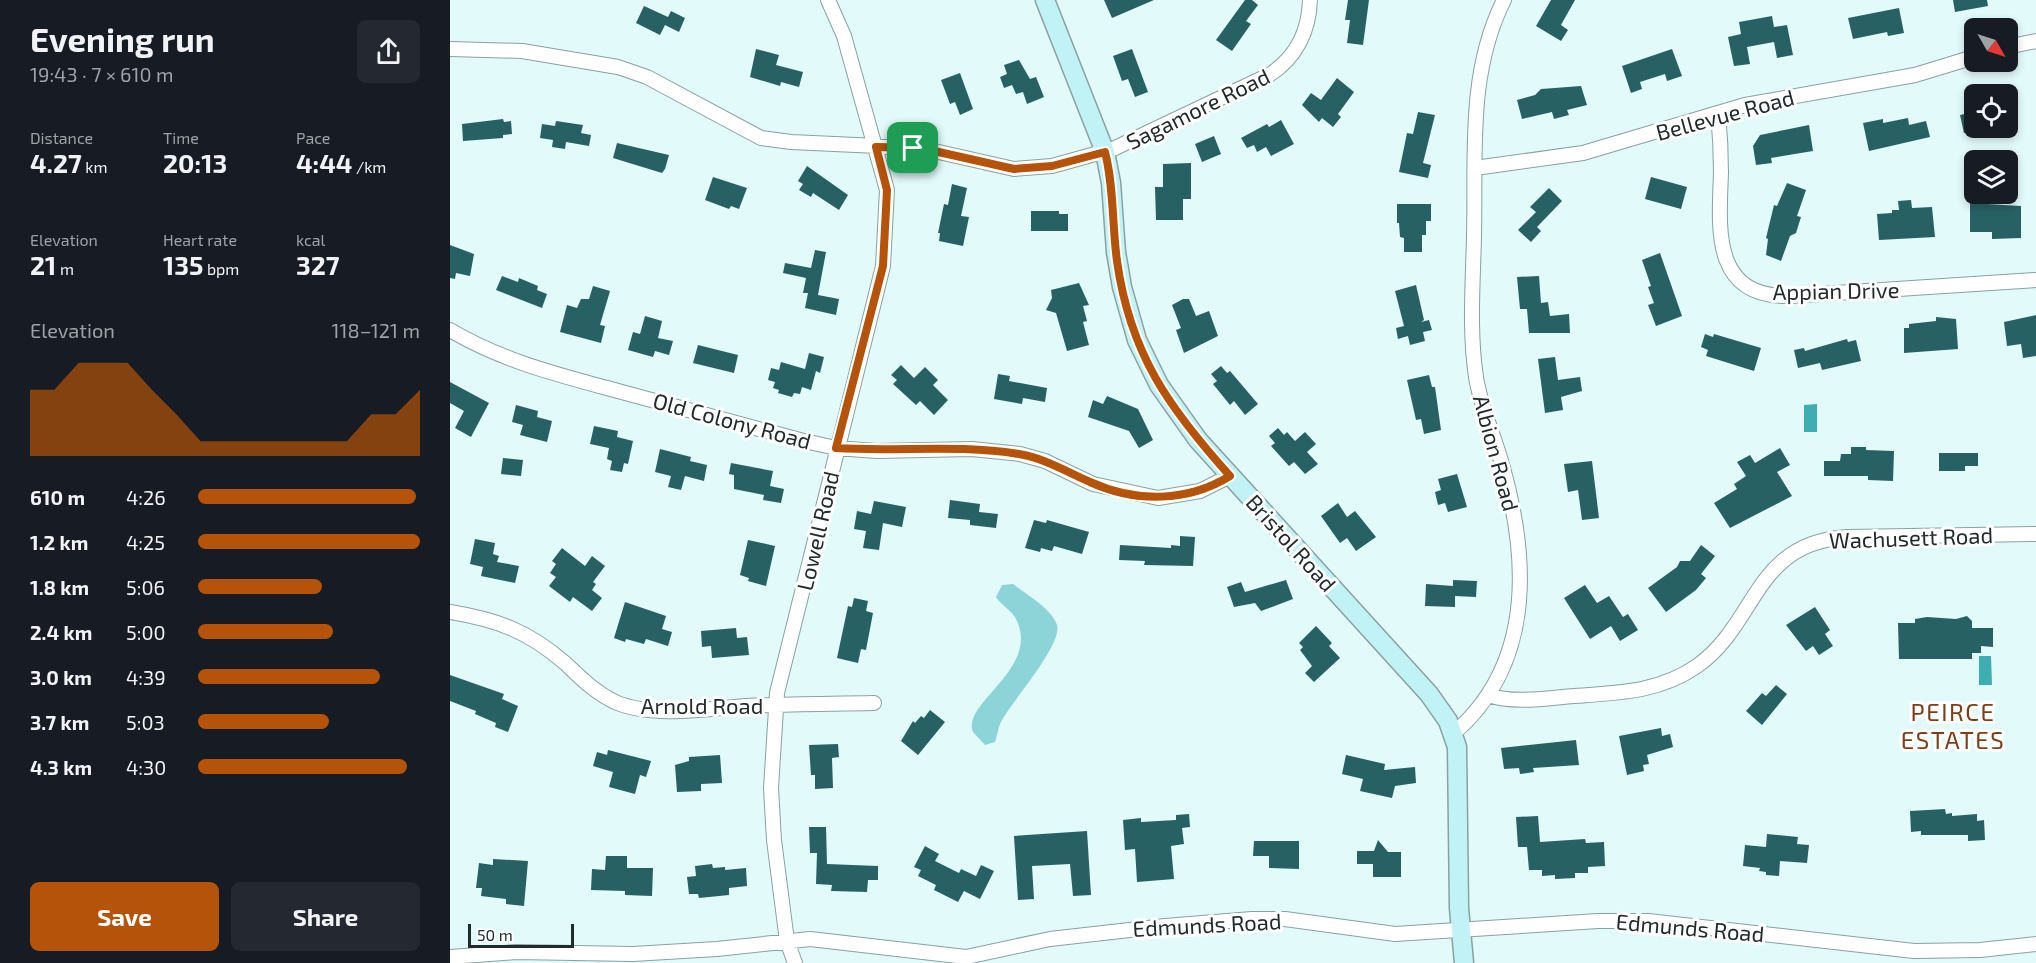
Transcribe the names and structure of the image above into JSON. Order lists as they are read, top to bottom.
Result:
{
  "streets": {
    "street": [
      "Sagamore Road",
      "Bellevue Road",
      "Appian Drive",
      "Old Colony Road",
      "Albion Road",
      "Lowell Road",
      "Wachusett Road",
      "Bristol Road",
      "Arnold Road",
      "Edmunds Road"
    ]
  },
  "crossings": [
    ["Sagamore Road", "Lowell Road"],
    ["Sagamore Road", "Bristol Road"],
    ["Bellevue Road", "Appian Drive"],
    ["Bellevue Road", "Albion Road"],
    ["Old Colony Road", "Lowell Road"],
    ["Old Colony Road", "Bristol Road"],
    ["Albion Road", "Wachusett Road"],
    ["Albion Road", "Bristol Road"],
    ["Lowell Road", "Arnold Road"],
    ["Lowell Road", "Edmunds Road"]
  ],
  "districts": ["PEIRCE ESTATES"],
  "scale_bar": "50 m",
  "north": "bottom right",
  "page": {
    "heading": ["Evening run", "19:43 · 7 × 610 m"],
    "stats": [
      ["Distance", "4.27 km"],
      ["Time", "20:13"],
      ["Pace", "4:44 /km"],
      ["Elevation", "21 m"],
      ["Heart rate", "135 bpm"],
      ["kcal", "327"]
    ],
    "chart": ["Elevation", "118–121 m"],
    "list": [
      {
        "name": "610 m",
        "note": "4:26"
      },
      {
        "name": "1.2 km",
        "note": "4:25"
      },
      {
        "name": "1.8 km",
        "note": "5:06"
      },
      {
        "name": "2.4 km",
        "note": "5:00"
      },
      {
        "name": "3.0 km",
        "note": "4:39"
      },
      {
        "name": "3.7 km",
        "note": "5:03"
      },
      {
        "name": "4.3 km",
        "note": "4:30"
      }
    ],
    "buttons": ["Save", "Share"],
    "scale": "50 m"
  }
}
